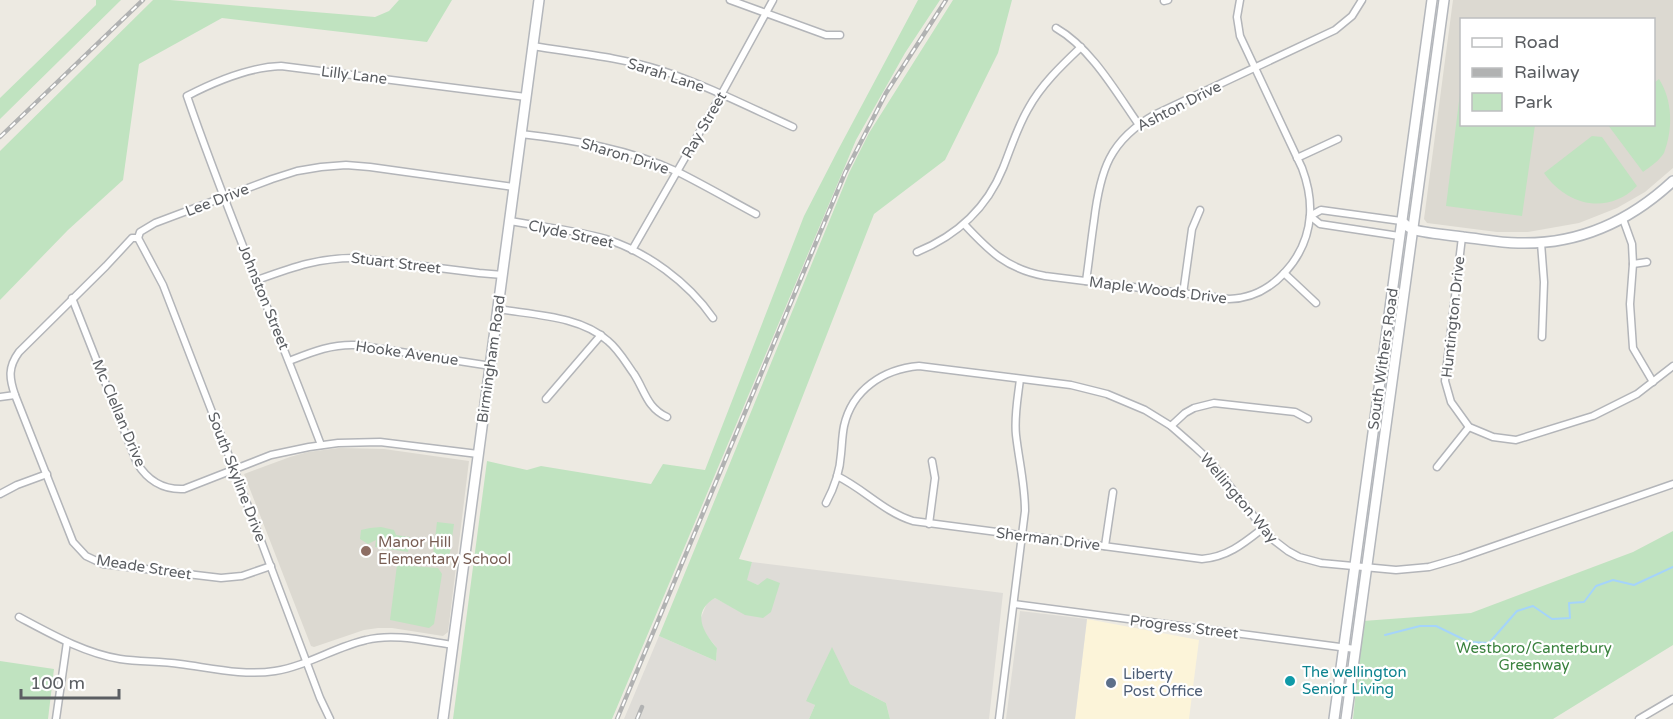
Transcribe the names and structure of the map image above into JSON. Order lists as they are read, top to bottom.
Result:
{
  "streets": {
    "main road": ["Birmingham Road", "South Withers Road"],
    "street": [
      "Lilly Lane",
      "Sarah Lane",
      "Ashton Drive",
      "Ray Street",
      "Sharon Drive",
      "Lee Drive",
      "Clyde Street",
      "Stuart Street",
      "Maple Woods Drive",
      "Johnston Street",
      "Huntington Drive",
      "Hooke Avenue",
      "Mc Clellan Drive",
      "South Skyline Drive",
      "Wellington Way",
      "Sherman Drive",
      "Meade Street",
      "Progress Street"
    ]
  },
  "crossings": [
    ["Lilly Lane", "Johnston Street"],
    ["Lilly Lane", "Birmingham Road"],
    ["Sarah Lane", "Ray Street"],
    ["Sarah Lane", "Birmingham Road"],
    ["Ashton Drive", "Maple Woods Drive"],
    ["Ray Street", "Sharon Drive"],
    ["Ray Street", "Clyde Street"],
    ["Sharon Drive", "Birmingham Road"],
    ["Lee Drive", "Johnston Street"],
    ["Lee Drive", "Birmingham Road"],
    ["Lee Drive", "Mc Clellan Drive"],
    ["Lee Drive", "South Skyline Drive"],
    ["Lee Drive", "Meade Street"],
    ["Clyde Street", "Birmingham Road"],
    ["Stuart Street", "Johnston Street"],
    ["Stuart Street", "Birmingham Road"],
    ["Johnston Street", "Hooke Avenue"],
    ["Johnston Street", "Mc Clellan Drive"],
    ["Hooke Avenue", "Birmingham Road"],
    ["Birmingham Road", "Mc Clellan Drive"],
    ["South Withers Road", "Wellington Way"],
    ["South Withers Road", "Progress Street"],
    ["Mc Clellan Drive", "South Skyline Drive"],
    ["South Skyline Drive", "Meade Street"],
    ["Wellington Way", "Sherman Drive"]
  ],
  "parks": ["Westboro/Canterbury Greenway"],
  "places": ["Manor Hill Elementary School", "The wellington Senior Living", "Liberty Post Office"],
  "legend": ["Road", "Railway", "Park"],
  "scale_bar": "100 m"
}
